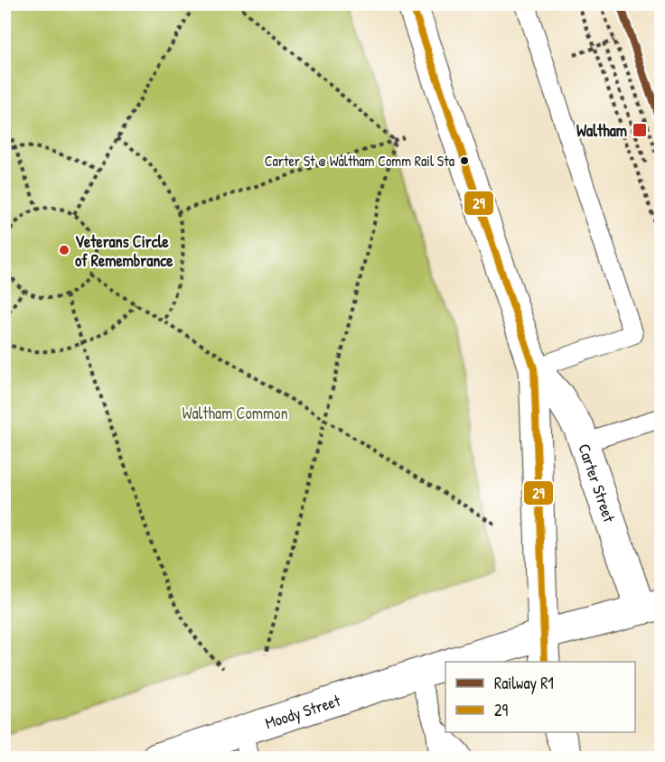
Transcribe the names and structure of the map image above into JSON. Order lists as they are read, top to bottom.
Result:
{
  "streets": {
    "main road": ["Carter Street", "Moody Street"]
  },
  "parks": ["Waltham Common"],
  "places": {
    "transit": ["Waltham"],
    "other": ["Carter St @ Waltham Comm Rail Sta", "Veterans Circle of Remembrance"]
  },
  "lines": ["rail line R1", "transit line 29"],
  "legend": ["Railway R1", "29"]
}
